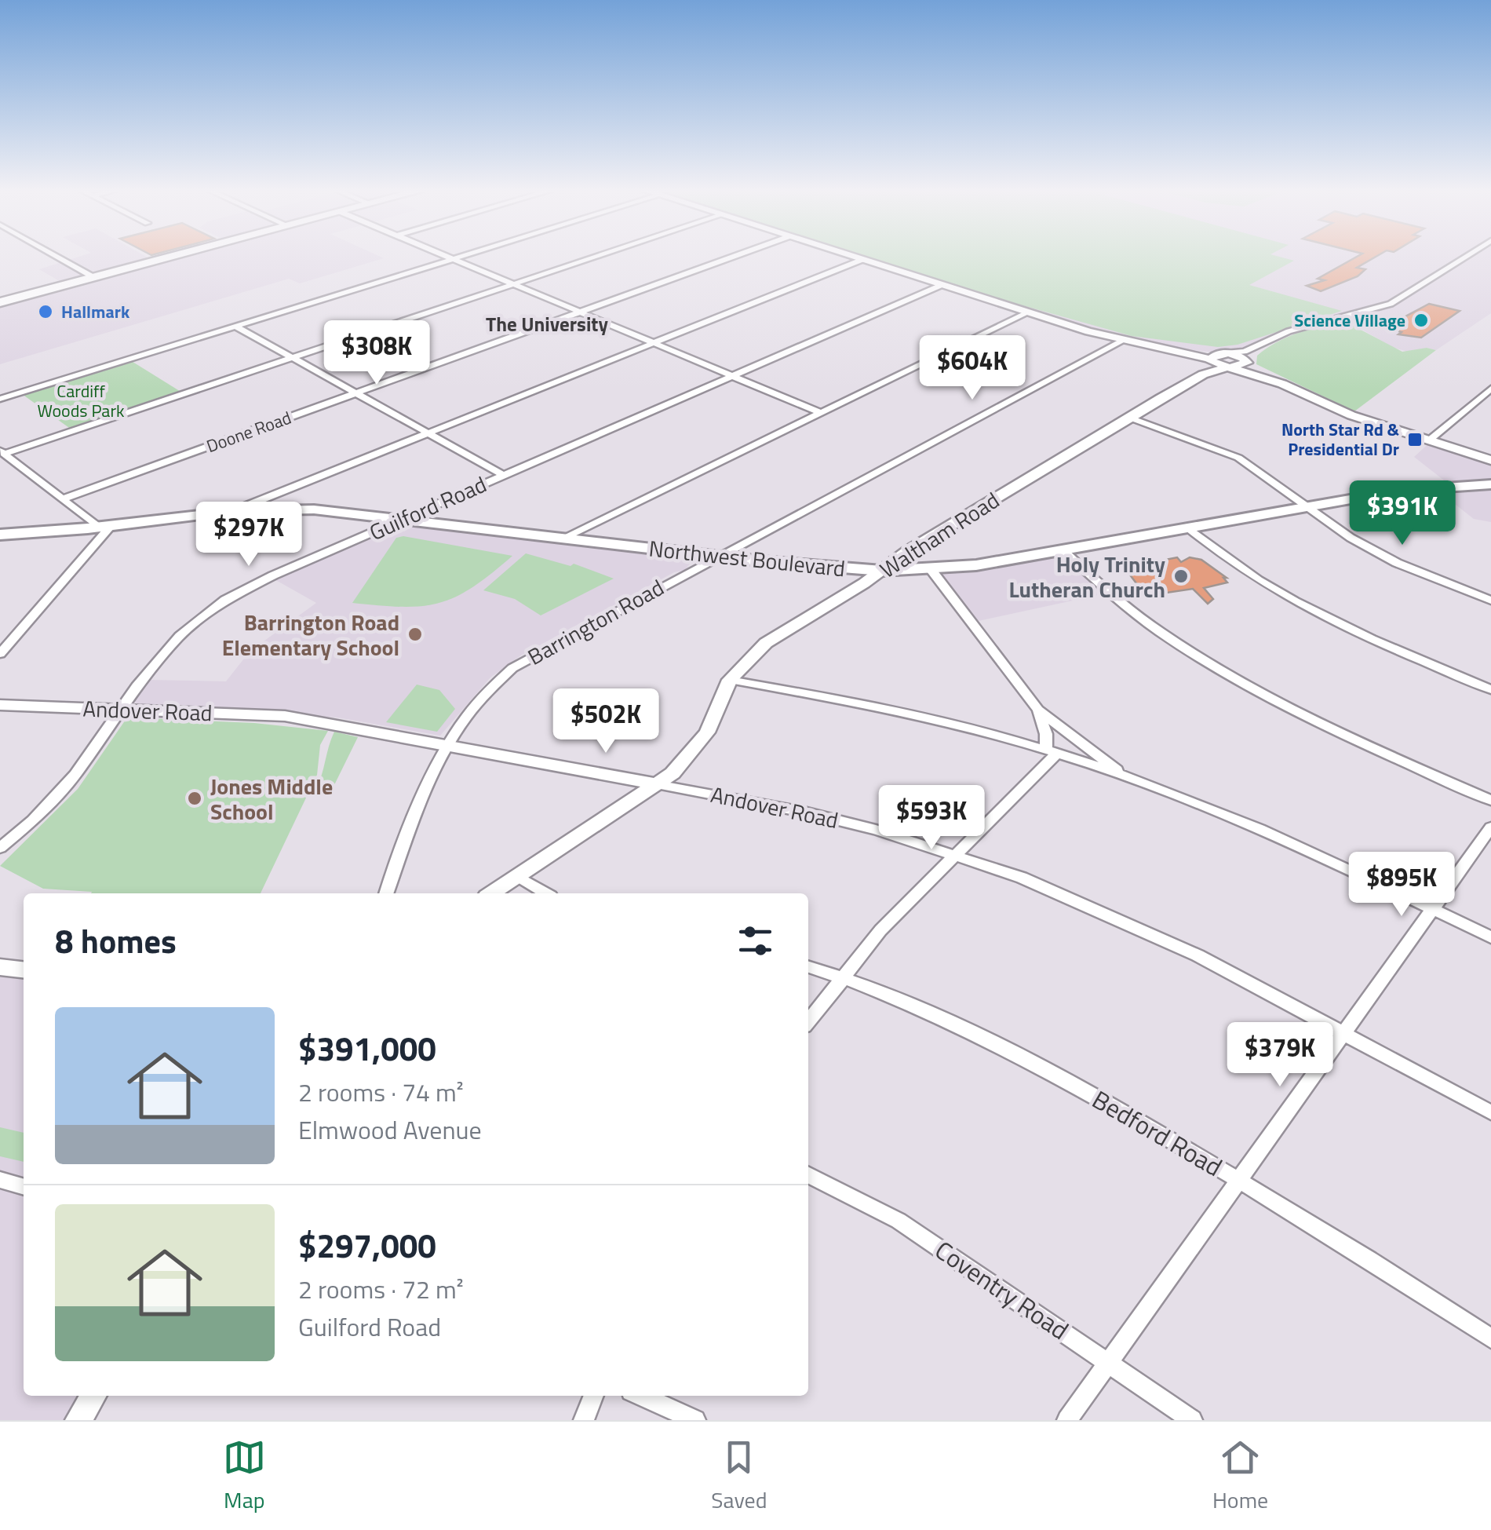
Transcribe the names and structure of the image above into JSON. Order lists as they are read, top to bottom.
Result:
{
  "streets": {
    "main road": ["Northwest Boulevard"],
    "street": [
      "Doone Road",
      "Guilford Road",
      "Waltham Road",
      "Barrington Road",
      "Andover Road",
      "Bedford Road",
      "Coventry Road"
    ]
  },
  "crossings": [
    ["Guilford Road", "Northwest Boulevard"],
    ["Guilford Road", "Andover Road"],
    ["Waltham Road", "Northwest Boulevard"],
    ["Waltham Road", "Andover Road"],
    ["Northwest Boulevard", "Barrington Road"],
    ["Barrington Road", "Andover Road"]
  ],
  "districts": ["The University"],
  "parks": ["Cardiff Woods Park"],
  "places": {
    "other": [
      "Hallmark",
      "Science Village",
      "Holy Trinity Lutheran Church",
      "Barrington Road Elementary School",
      "Jones Middle School"
    ],
    "transit": ["North Star Rd & Presidential Dr"]
  },
  "page": {
    "price": [
      "$308K",
      "$604K",
      "$391K",
      "$297K",
      "$502K",
      "$593K",
      "$895K",
      "$379K"
    ],
    "heading": "8 homes",
    "list": [
      {
        "name": "$391,000",
        "note": "2 rooms · 74 m² · Elmwood Avenue"
      },
      {
        "name": "$297,000",
        "note": "2 rooms · 72 m² · Guilford Road"
      }
    ],
    "tabs": ["Map", "Saved", "Home"]
  }
}
